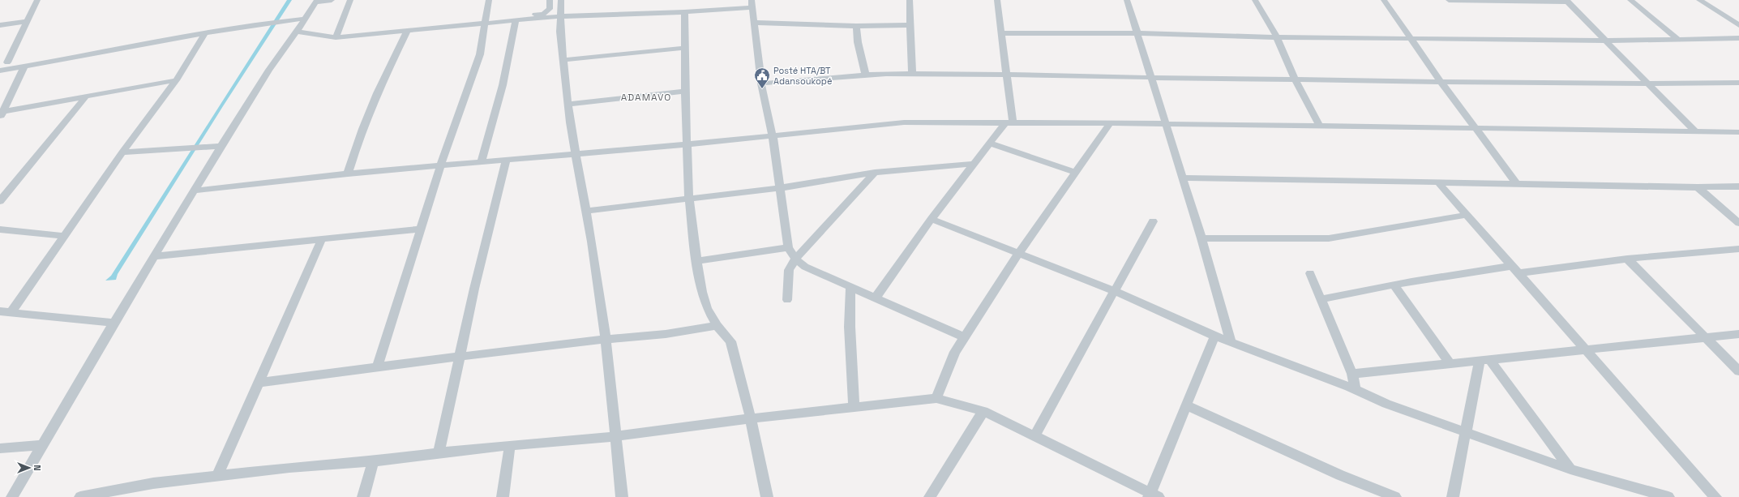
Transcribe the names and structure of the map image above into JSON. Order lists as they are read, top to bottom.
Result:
{
  "districts": ["ADAMAVO"],
  "places": {
    "public building": ["Posté HTA/BT Adansoukopé"]
  },
  "north": "right"
}
